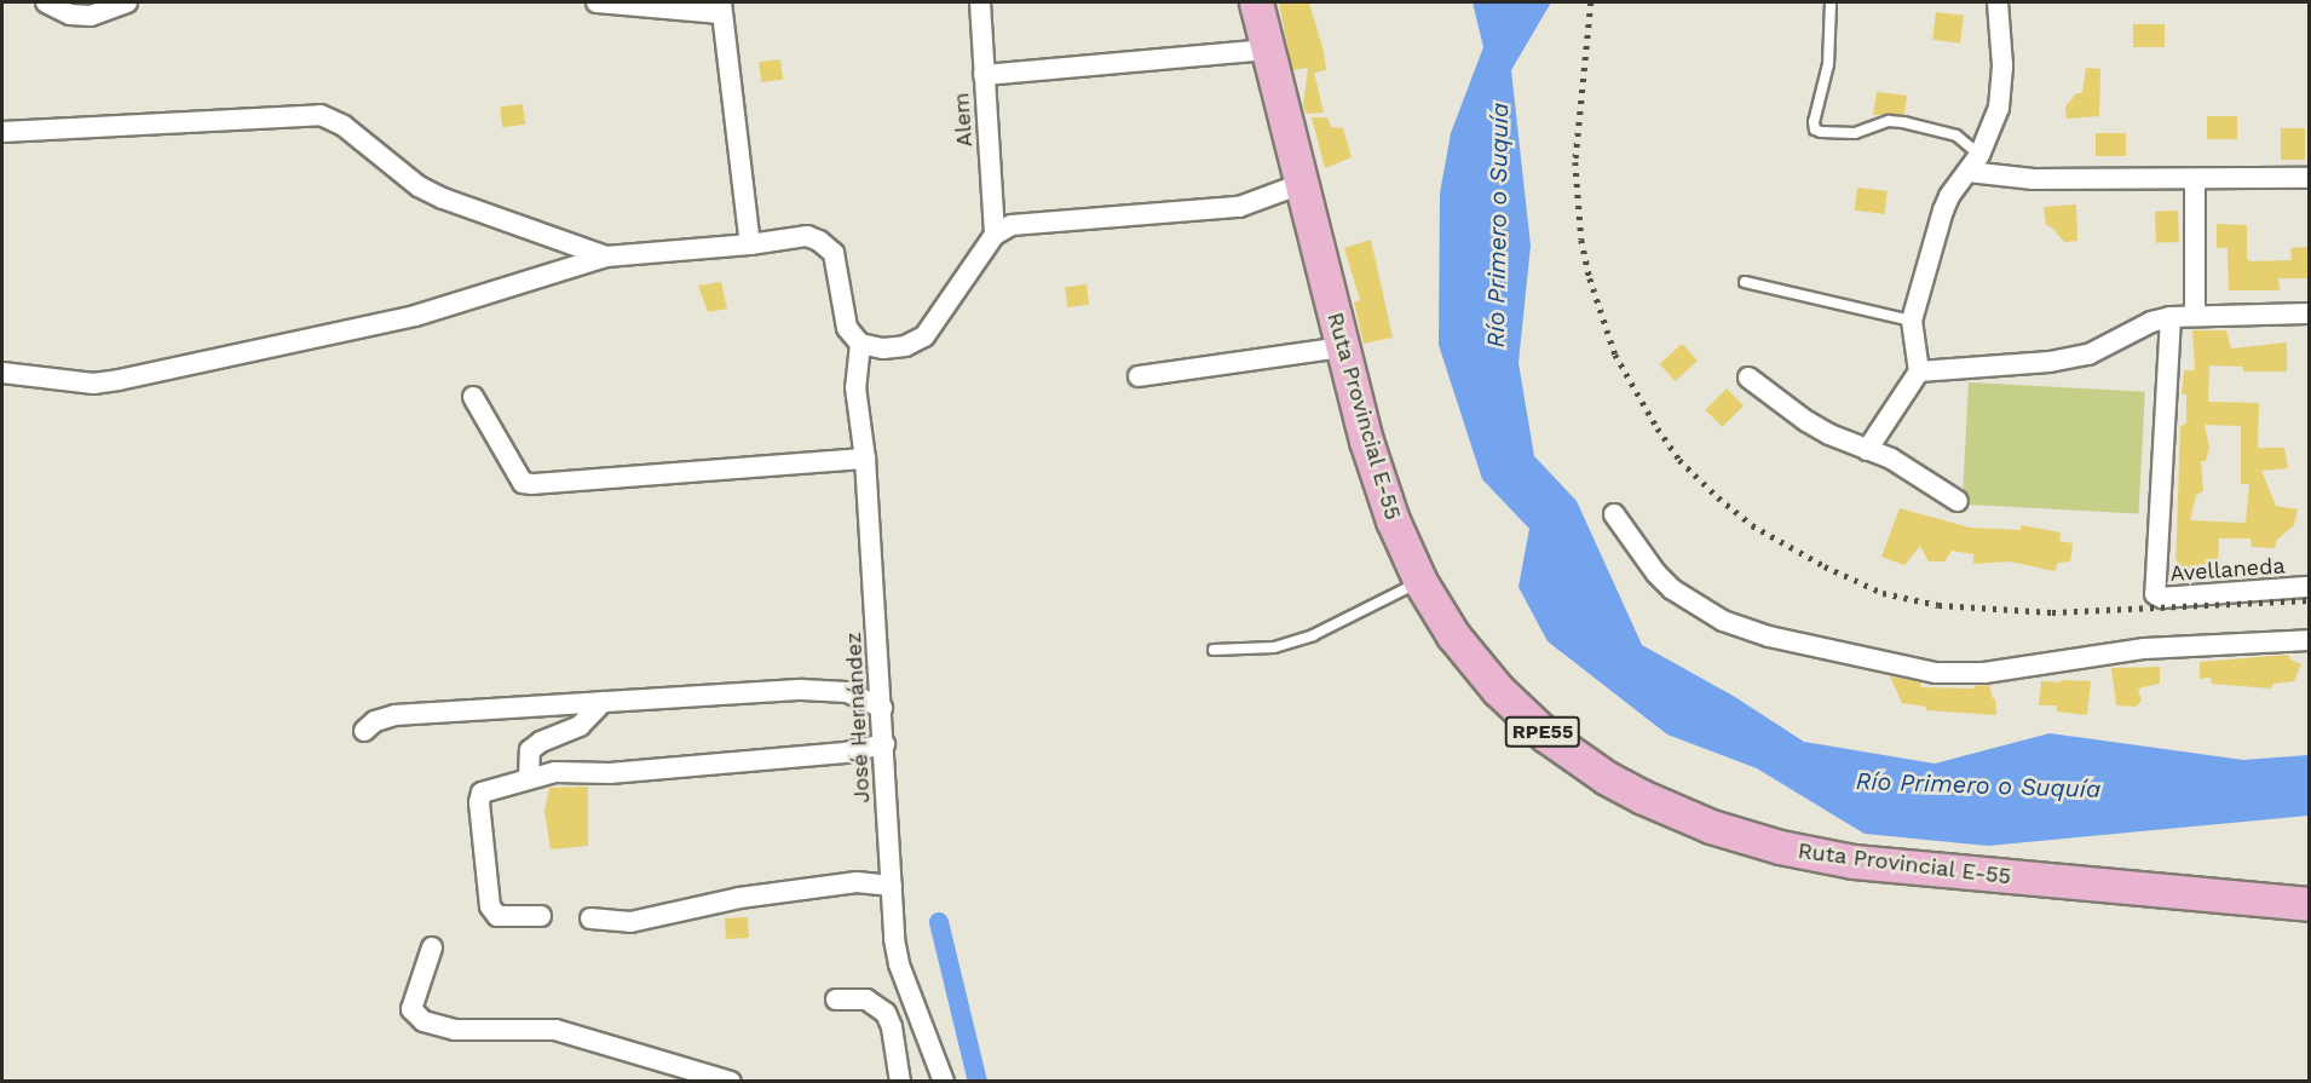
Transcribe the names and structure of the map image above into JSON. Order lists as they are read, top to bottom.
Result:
{
  "streets": {
    "main road": ["Ruta Provincial E-55", "RPE55"],
    "street": ["Alem", "Avellaneda", "José Hernández"]
  },
  "water": ["Río Primero o Suquía"]
}
